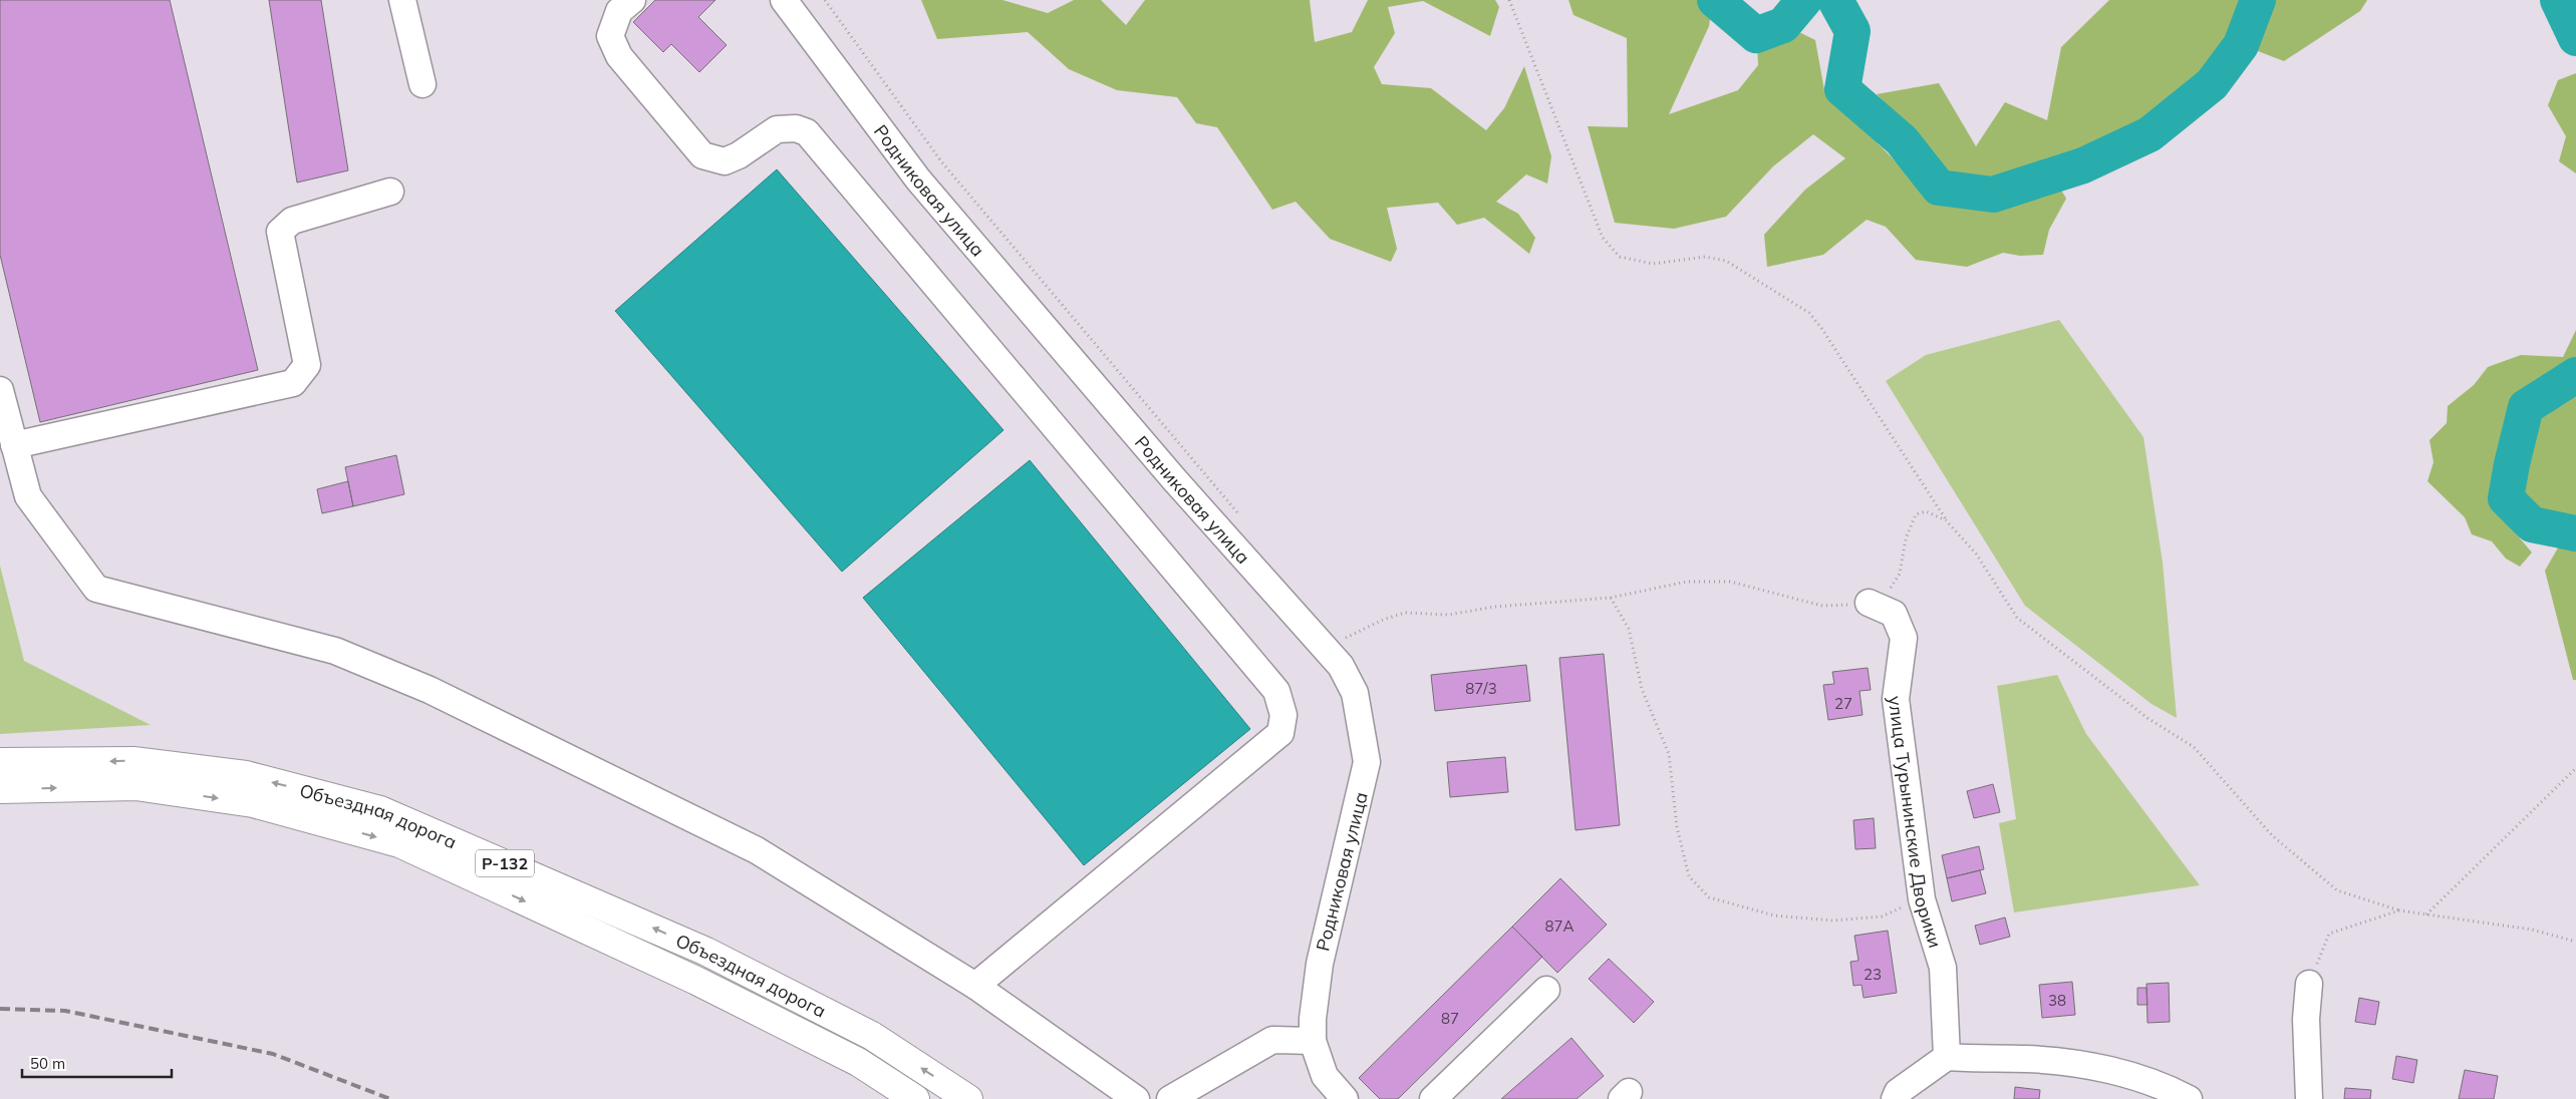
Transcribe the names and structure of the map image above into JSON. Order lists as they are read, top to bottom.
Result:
{
  "streets": {
    "highway": ["Объездная дорога", "Р-132"],
    "street": ["Родниковая улица", "улица Турынинские Дворики"]
  },
  "house_numbers": [
    "87/3",
    "27",
    "87А",
    "23",
    "38",
    "87"
  ],
  "scale_bar": "50 m"
}
